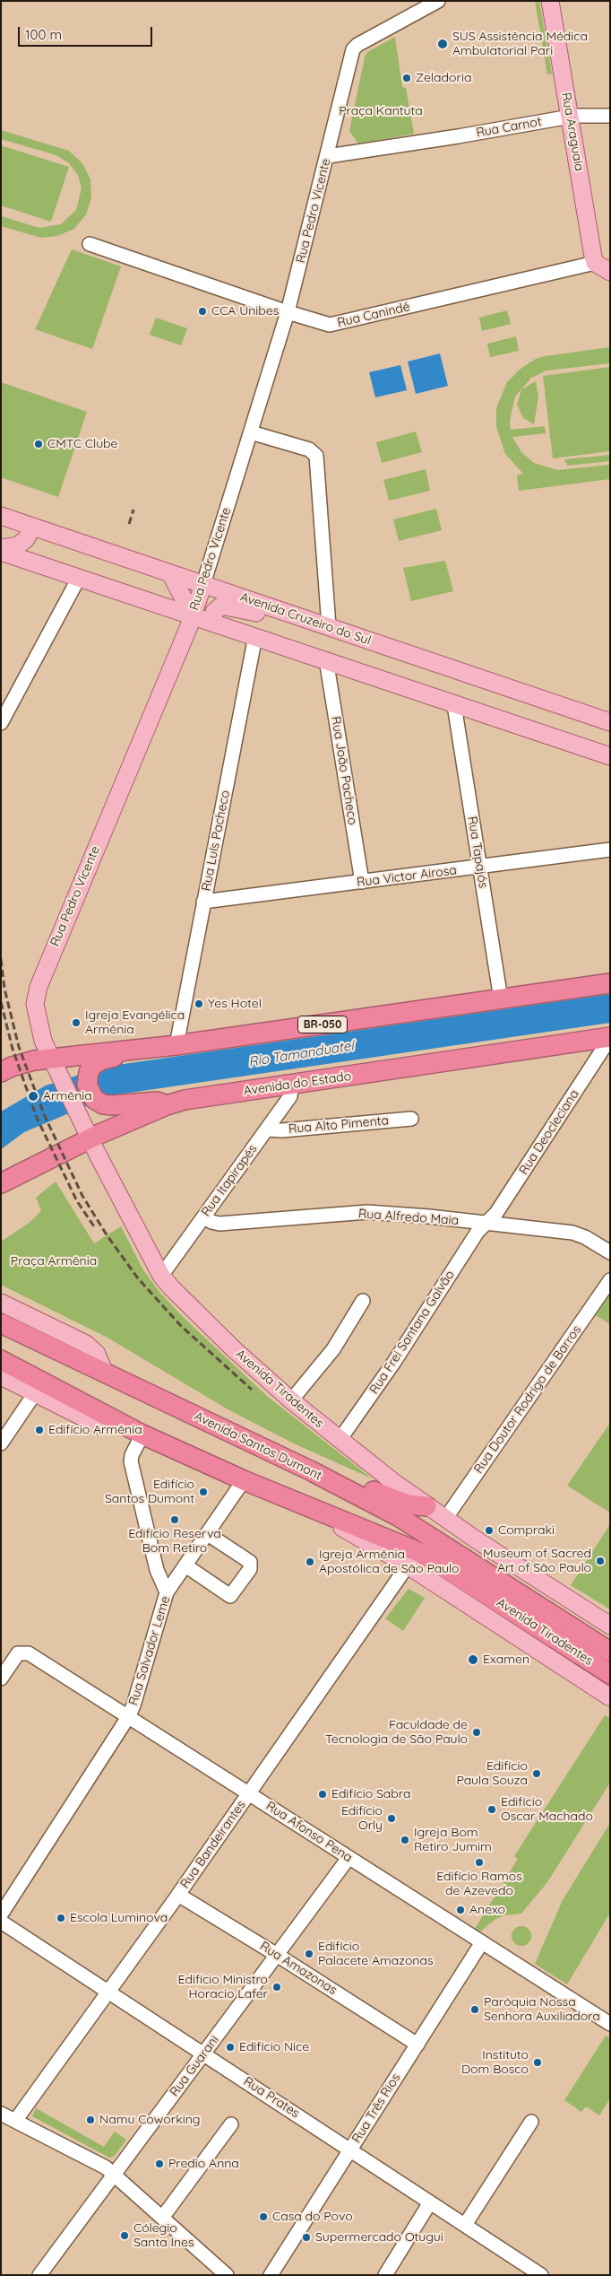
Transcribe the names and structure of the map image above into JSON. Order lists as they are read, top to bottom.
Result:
{
  "streets": {
    "highway": [
      "BR-050",
      "Avenida do Estado",
      "Avenida Tiradentes",
      "Avenida Santos Dumont"
    ],
    "main road": ["Rua Araguaia", "Rua Pedro Vicente", "Avenida Cruzeiro do Sul"],
    "street": [
      "Rua Carnot",
      "Rua Canindé",
      "Rua João Pacheco",
      "Rua Luís Pacheco",
      "Rua Tapajós",
      "Rua Victor Airosa",
      "Rua Alto Pimenta",
      "Rua Deocleciana",
      "Rua Itapirapés",
      "Rua Alfredo Maia",
      "Rua Frei Santana Galvão",
      "Rua Doutor Rodrigo de Barros",
      "Rua Salvador Leme",
      "Rua Afonso Pena",
      "Rua Bandeirantes",
      "Rua Amazonas",
      "Rua Guarani",
      "Rua Prates",
      "Rua Três Rios"
    ]
  },
  "crossings": [
    ["Rua Carnot", "Rua Araguaia"],
    ["Rua Carnot", "Rua Pedro Vicente"],
    ["Rua Araguaia", "Rua Canindé"],
    ["Rua Pedro Vicente", "Rua Canindé"],
    ["Rua Pedro Vicente", "Avenida Cruzeiro do Sul"],
    ["Rua Pedro Vicente", "BR-050"],
    ["Rua Pedro Vicente", "Avenida Tiradentes"],
    ["Rua João Pacheco", "Rua Victor Airosa"],
    ["Rua Luís Pacheco", "Rua Victor Airosa"],
    ["Rua Luís Pacheco", "BR-050"],
    ["Rua Tapajós", "Rua Victor Airosa"],
    ["Rua Tapajós", "BR-050"],
    ["BR-050", "Avenida Tiradentes"],
    ["Avenida do Estado", "Rua Deocleciana"],
    ["Avenida do Estado", "Rua Itapirapés"],
    ["Avenida do Estado", "Avenida Tiradentes"],
    ["Rua Alto Pimenta", "Rua Itapirapés"],
    ["Rua Deocleciana", "Rua Alfredo Maia"],
    ["Rua Deocleciana", "Rua Frei Santana Galvão"],
    ["Rua Itapirapés", "Rua Alfredo Maia"],
    ["Rua Itapirapés", "Avenida Tiradentes"],
    ["Rua Alfredo Maia", "Rua Frei Santana Galvão"],
    ["Rua Frei Santana Galvão", "Avenida Tiradentes"],
    ["Avenida Tiradentes", "Rua Doutor Rodrigo de Barros"],
    ["Avenida Tiradentes", "Avenida Santos Dumont"],
    ["Avenida Tiradentes", "Rua Bandeirantes"],
    ["Rua Salvador Leme", "Rua Afonso Pena"],
    ["Rua Afonso Pena", "Rua Bandeirantes"],
    ["Rua Afonso Pena", "Rua Guarani"],
    ["Rua Afonso Pena", "Rua Três Rios"],
    ["Rua Bandeirantes", "Rua Amazonas"],
    ["Rua Bandeirantes", "Rua Prates"],
    ["Rua Amazonas", "Rua Guarani"],
    ["Rua Amazonas", "Rua Três Rios"],
    ["Rua Guarani", "Rua Prates"],
    ["Rua Prates", "Rua Três Rios"]
  ],
  "water": ["Rio Tamanduateí"],
  "parks": ["Praça Kantuta", "Praça Armênia"],
  "places": [
    "SUS Assistência Médica Ambulatorial Pari",
    "Zeladoria",
    "CCA Unibes",
    "CMTC Clube",
    "Yes Hotel",
    "Igreja Evangélica Armênia",
    "Armênia",
    "Edifício Armênia",
    "Edifício Santos Dumont",
    "Edifício Reserva Bom Retiro",
    "Compraki",
    "Museum of Sacred Art of São Paulo",
    "Igreja Armênia Apostólica de São Paulo",
    "Examen",
    "Faculdade de Tecnologia de São Paulo",
    "Edifício Paula Souza",
    "Edifício Sabra",
    "Edifício Oscar Machado",
    "Edifício Orly",
    "Igreja Bom Retiro Jumim",
    "Edifício Ramos de Azevedo",
    "Anexo",
    "Escola Luminova",
    "Edifício Palacete Amazonas",
    "Edifício Ministro Horacio Lafer",
    "Paróquia Nossa Senhora Auxiliadora",
    "Edifício Nice",
    "Instituto Dom Bosco",
    "Namu Coworking",
    "Predio Anna",
    "Casa do Povo",
    "Cólegio Santa Ines",
    "Supermercado Otugui"
  ],
  "scale_bar": "100 m"
}
